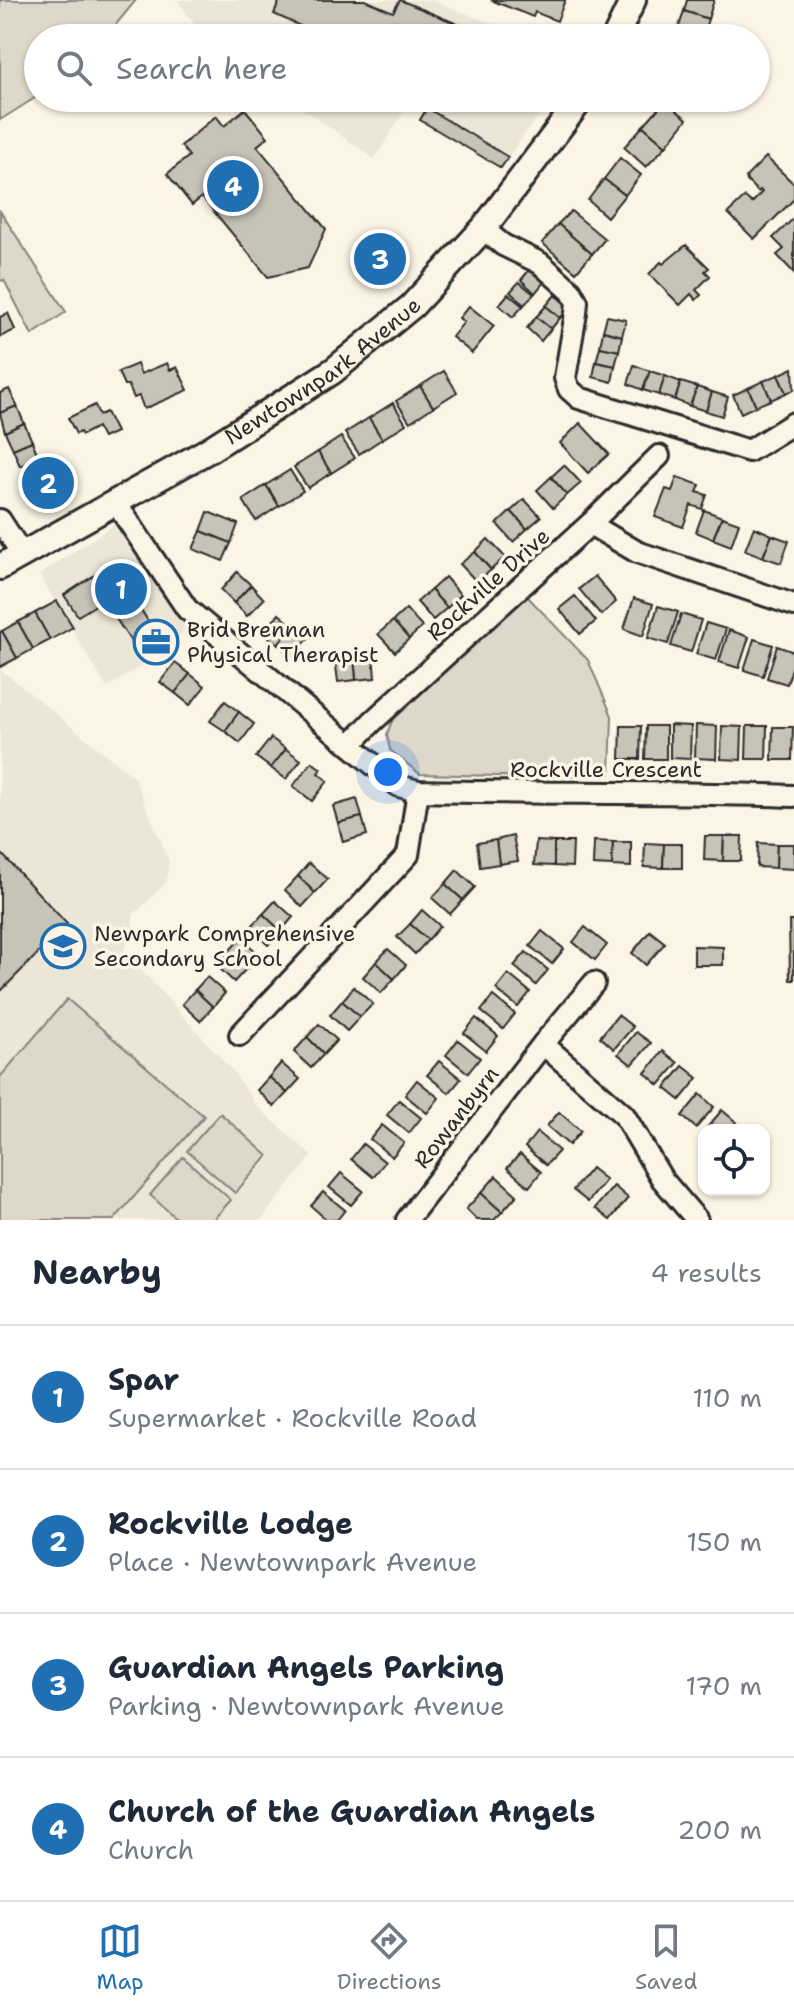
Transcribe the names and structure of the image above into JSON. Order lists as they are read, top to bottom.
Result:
{
  "streets": {
    "main road": ["Newtownpark Avenue"],
    "street": ["Rockville Drive", "Rockville Crescent", "Rowanbyrn"]
  },
  "places": {
    "office": ["Brid Brennan Physical Therapist"],
    "school or university": ["Newpark Comprehensive Secondary School"]
  },
  "page": {
    "search": "Search here",
    "pins": [
      "4",
      "3",
      "2",
      "1"
    ],
    "heading": ["Nearby", "4 results"],
    "list": [
      {
        "mark": "1",
        "name": "Spar",
        "note": "Supermarket · Rockville Road",
        "value": "110 m"
      },
      {
        "mark": "2",
        "name": "Rockville Lodge",
        "note": "Place · Newtownpark Avenue",
        "value": "150 m"
      },
      {
        "mark": "3",
        "name": "Guardian Angels Parking",
        "note": "Parking · Newtownpark Avenue",
        "value": "170 m"
      },
      {
        "mark": "4",
        "name": "Church of the Guardian Angels",
        "note": "Church",
        "value": "200 m"
      }
    ],
    "nav": ["Map", "Directions", "Saved"]
  }
}
